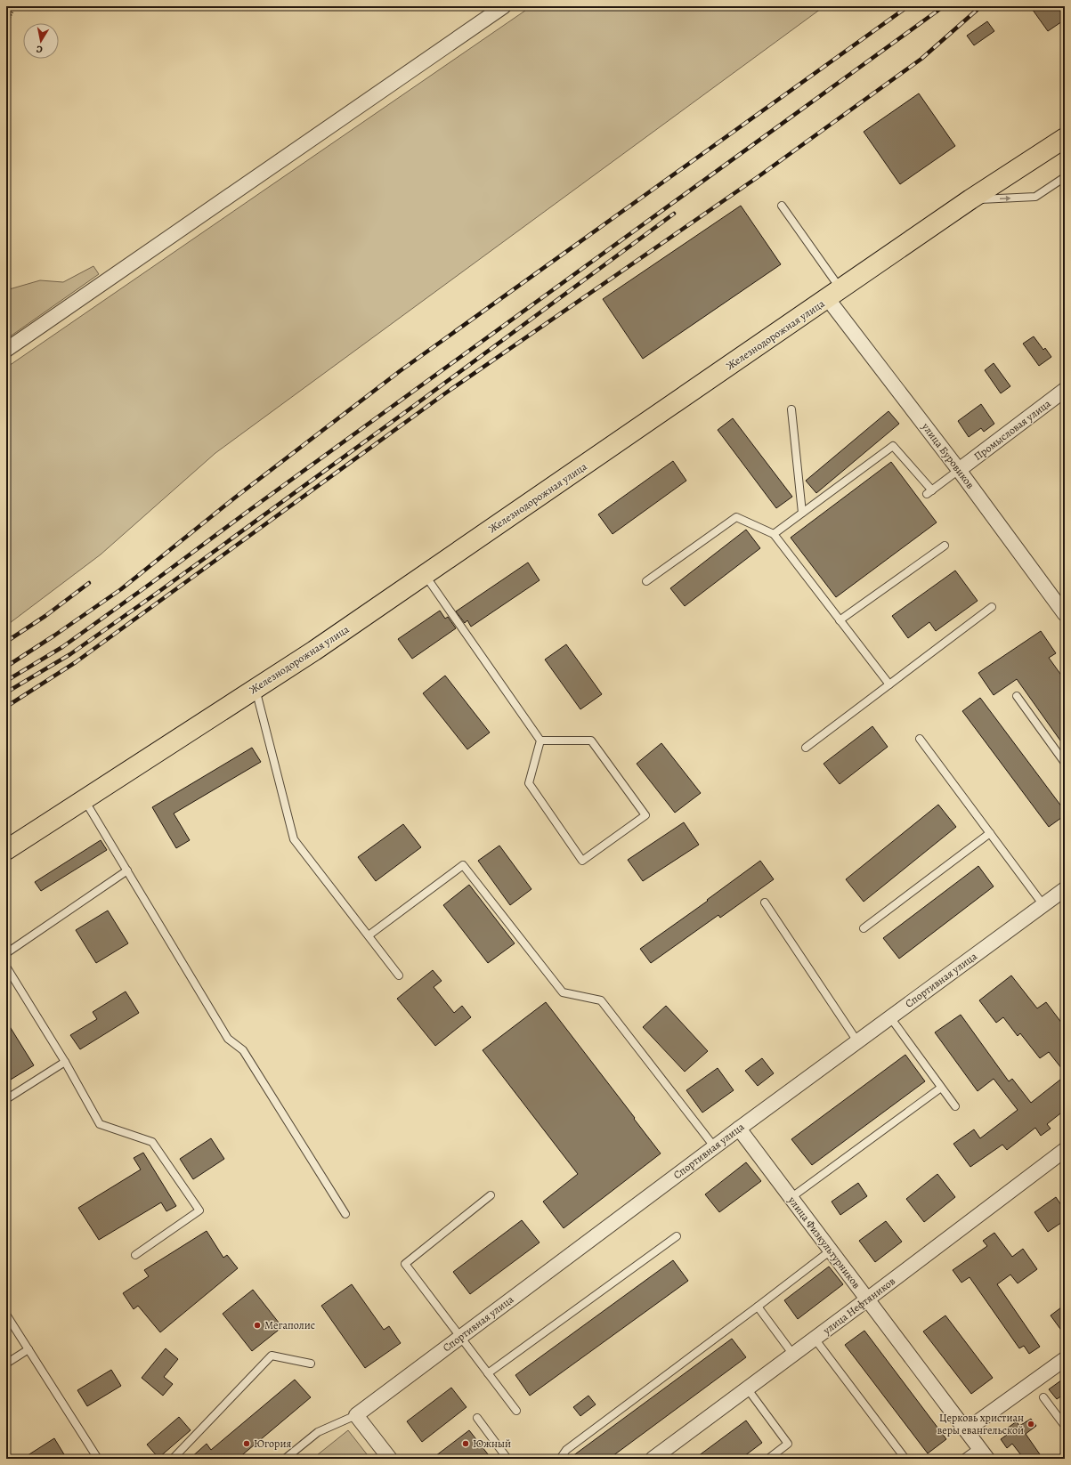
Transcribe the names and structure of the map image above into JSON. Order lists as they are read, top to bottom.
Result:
{
  "streets": {
    "main road": ["Железнодорожная улица"],
    "street": [
      "Промысловая улица",
      "улица Буровиков",
      "Спортивная улица",
      "улица Физкультурников",
      "улица Нефтяников"
    ]
  },
  "crossings": [
    ["Железнодорожная улица", "улица Буровиков"],
    ["Промысловая улица", "улица Буровиков"],
    ["Спортивная улица", "улица Физкультурников"],
    ["улица Физкультурников", "улица Нефтяников"]
  ],
  "places": [
    "Мегаполис",
    "Церковь христиан веры евангельской",
    "Югория",
    "Южный"
  ],
  "north": "bottom"
}
